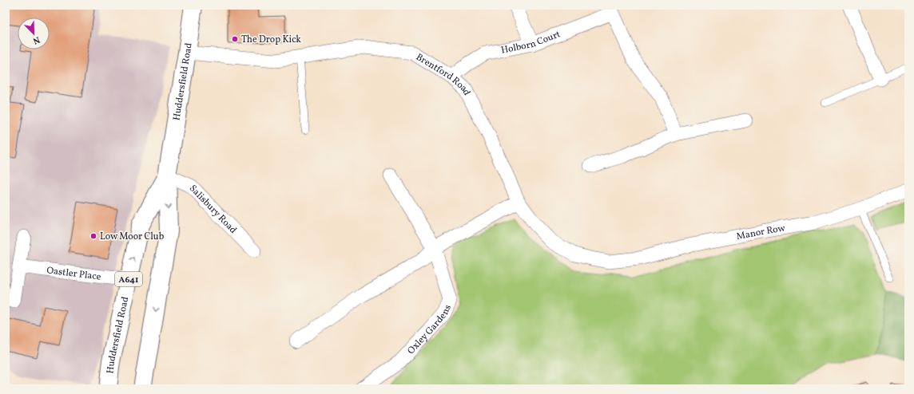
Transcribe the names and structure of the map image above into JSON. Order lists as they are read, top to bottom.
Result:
{
  "streets": {
    "main road": ["Huddersfield Road", "A641"],
    "street": [
      "Holborn Court",
      "Brentford Road",
      "Salisbury Road",
      "Manor Row",
      "Oastler Place",
      "Oxley Gardens"
    ]
  },
  "crossings": [
    ["Holborn Court", "Brentford Road"],
    ["Brentford Road", "Huddersfield Road"],
    ["Brentford Road", "Manor Row"],
    ["Huddersfield Road", "Salisbury Road"],
    ["Huddersfield Road", "Oastler Place"]
  ],
  "places": ["The Drop Kick", "Low Moor Club"],
  "north": "bottom right"
}
